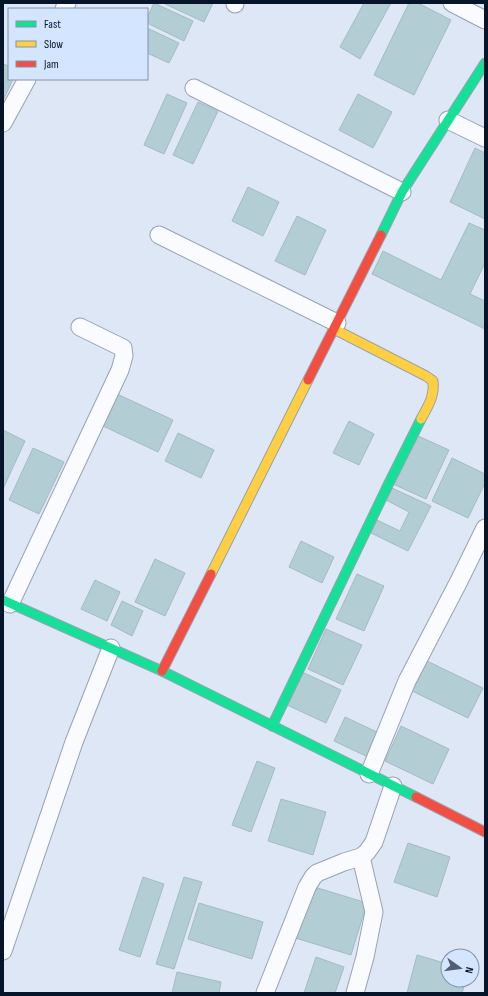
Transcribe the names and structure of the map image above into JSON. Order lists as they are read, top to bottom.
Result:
{
  "legend": ["Fast", "Slow", "Jam"],
  "north": "right"
}
